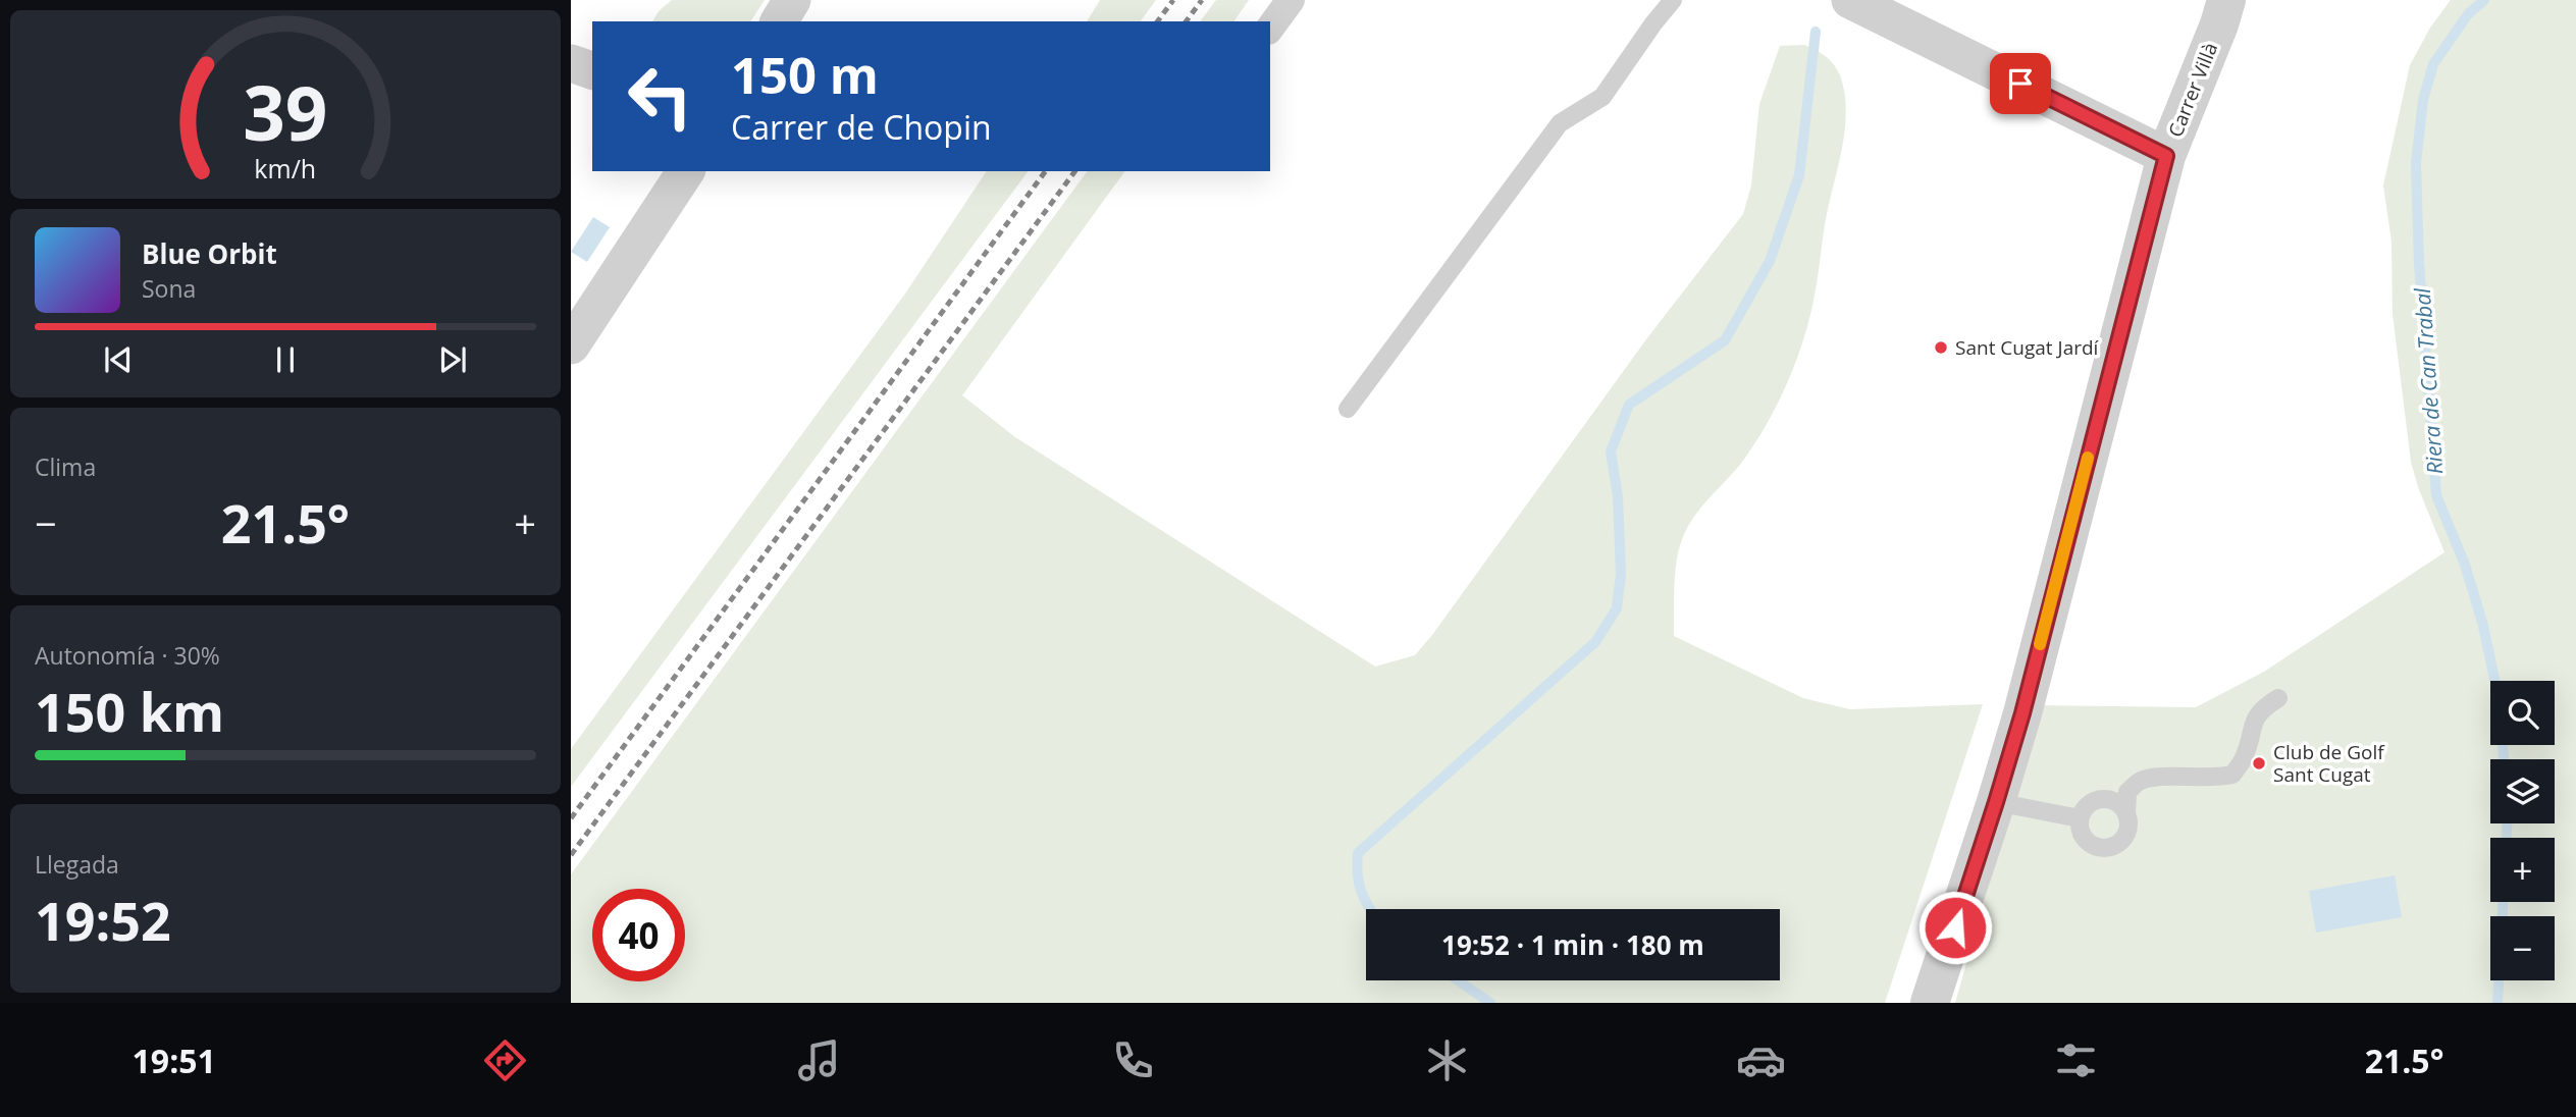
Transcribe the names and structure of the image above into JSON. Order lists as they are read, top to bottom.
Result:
{
  "streets": {
    "street": ["Carrer Villà"]
  },
  "water": ["Riera de Can Trabal"],
  "places": ["Sant Cugat Jardí", "Club de Golf Sant Cugat"],
  "page": {
    "turn": ["150 m", "Carrer de Chopin"],
    "song": ["Blue Orbit", "Sona"],
    "tile": [
      "Clima",
      ["Autonomía · 30%", "150 km"],
      ["Llegada", "19:52"]
    ],
    "heat": ["−", "21.5°", "+"],
    "map_buttons": ["+", "−"],
    "limit": "40",
    "trip": "19:52 · 1 min · 180 m",
    "tabs": ["19:51", "21.5°"],
    "gauge": ["39", "km/h"]
  }
}
